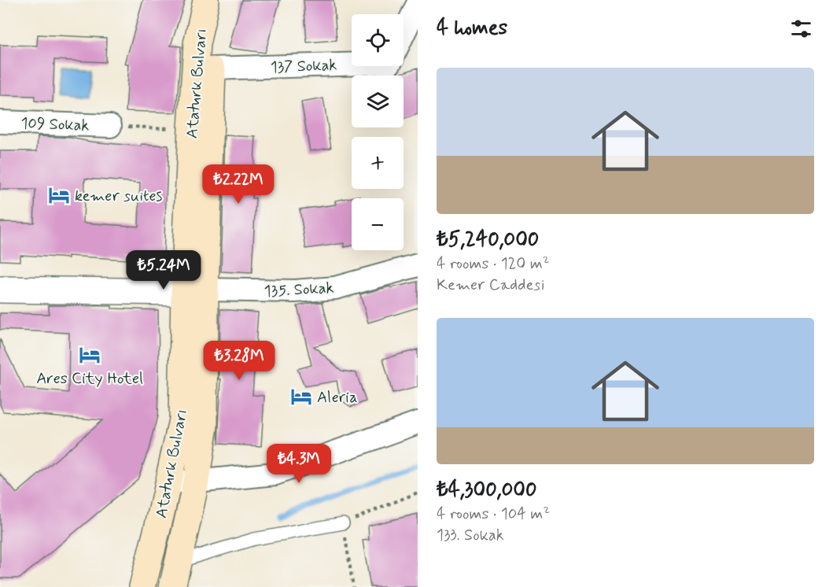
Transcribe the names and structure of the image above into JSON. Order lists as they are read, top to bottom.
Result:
{
  "streets": {
    "main road": ["Ataturk Bulvarı"],
    "street": ["137 Sokak", "109 Sokak", "135. Sokak"]
  },
  "crossings": [
    ["137 Sokak", "Ataturk Bulvarı"],
    ["Ataturk Bulvarı", "135. Sokak"]
  ],
  "places": {
    "hotel": ["kemer suites", "Ares City Hotel", "Aleria"]
  },
  "page": {
    "heading": "4 homes",
    "map_buttons": ["+", "−"],
    "list": [
      {
        "name": "₺5,240,000",
        "note": "4 rooms · 120 m² · Kemer Caddesi"
      },
      {
        "name": "₺4,300,000",
        "note": "4 rooms · 104 m² · 133. Sokak"
      }
    ],
    "price": [
      "₺2.22M",
      "₺5.24M",
      "₺3.28M",
      "₺4.3M"
    ]
  }
}
